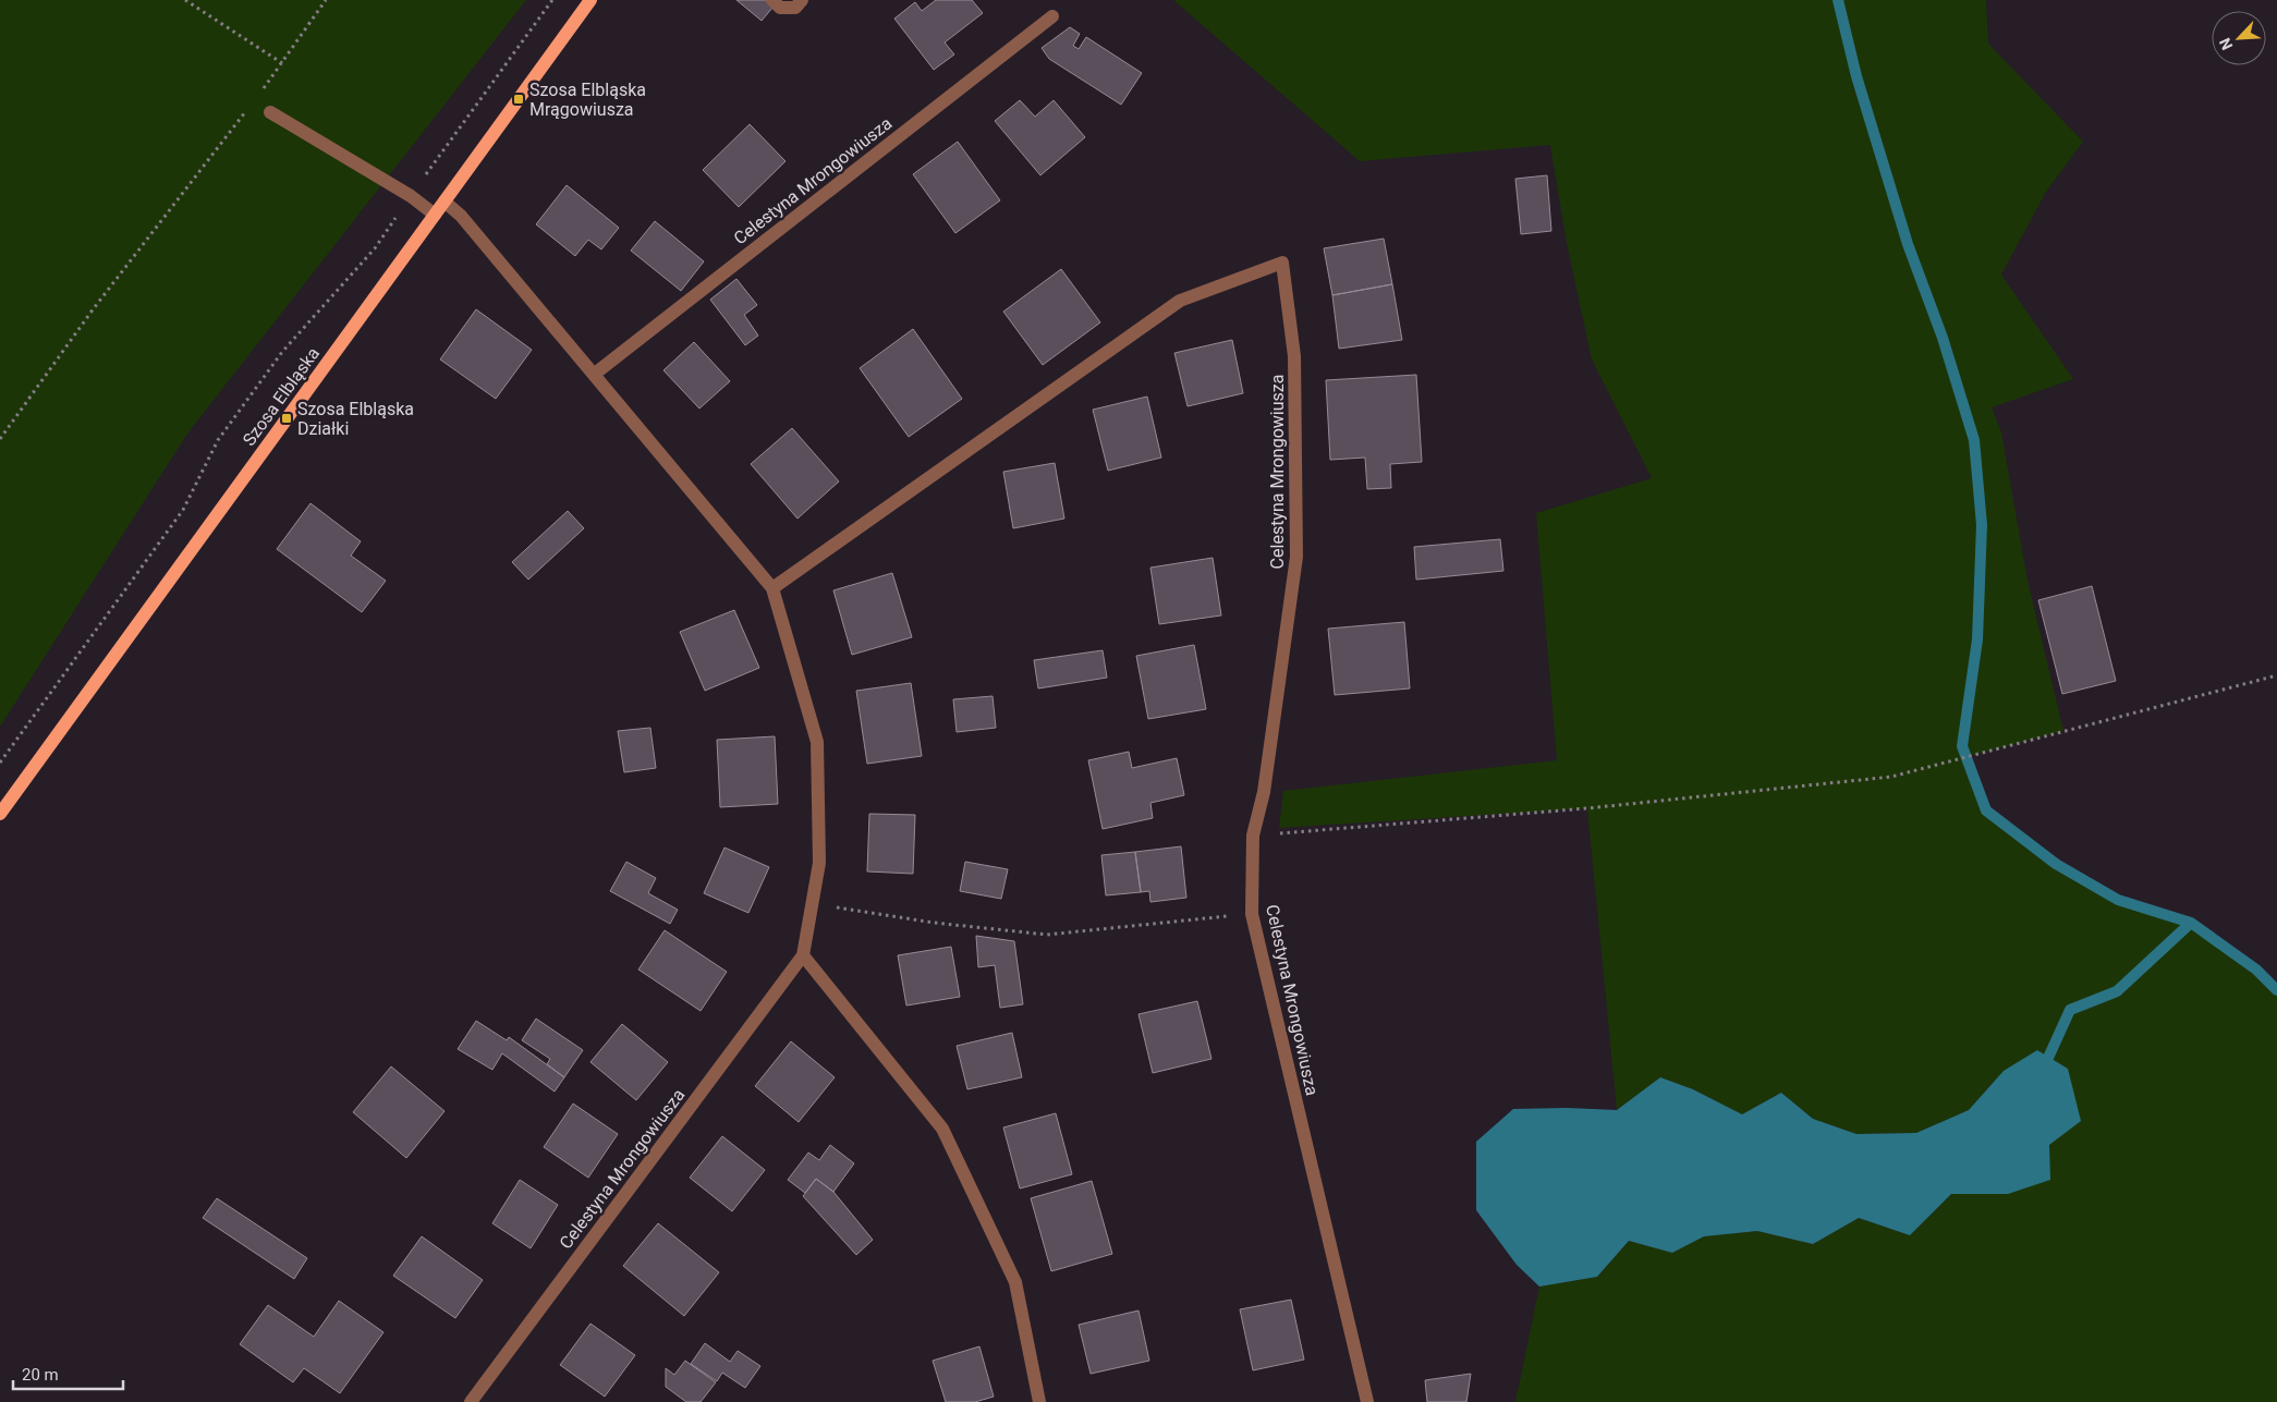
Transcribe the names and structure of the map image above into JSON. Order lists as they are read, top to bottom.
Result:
{
  "streets": {
    "main road": ["Szosa Elbląska"],
    "street": ["Celestyna Mrongowiusza"]
  },
  "crossings": [
    ["Celestyna Mrongowiusza", "Szosa Elbląska"]
  ],
  "places": {
    "transit": ["Szosa Elbląska Mrągowiusza", "Szosa Elbląska Działki"]
  },
  "scale_bar": "20 m",
  "north": "bottom left"
}
